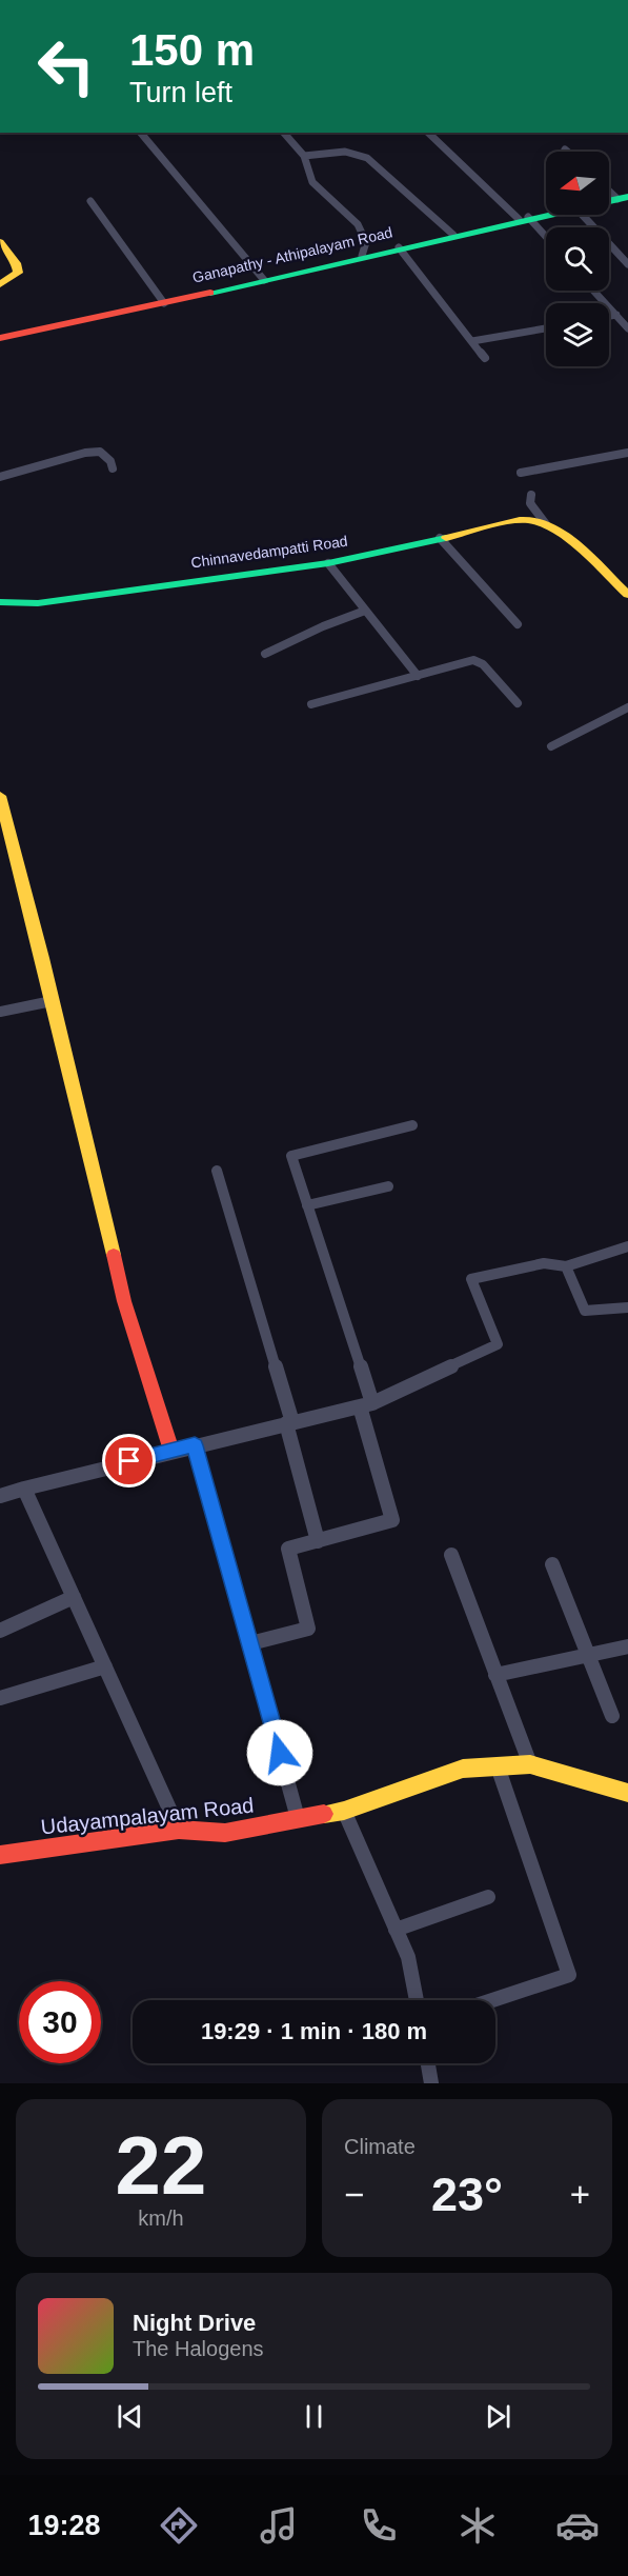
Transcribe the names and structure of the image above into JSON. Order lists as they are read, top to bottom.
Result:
{
  "streets": {
    "street": ["Ganapathy - Athipalayam Road", "Chinnavedampatti Road", "Udayampalayam Road"]
  },
  "north": "left",
  "page": {
    "turn": ["150 m", "Turn left"],
    "limit": "30",
    "trip": "19:29 · 1 min · 180 m",
    "tile": [
      ["22", "km/h"],
      "Climate"
    ],
    "heat": ["−", "23°", "+"],
    "song": ["Night Drive", "The Halogens"],
    "tabs": "19:28"
  }
}
